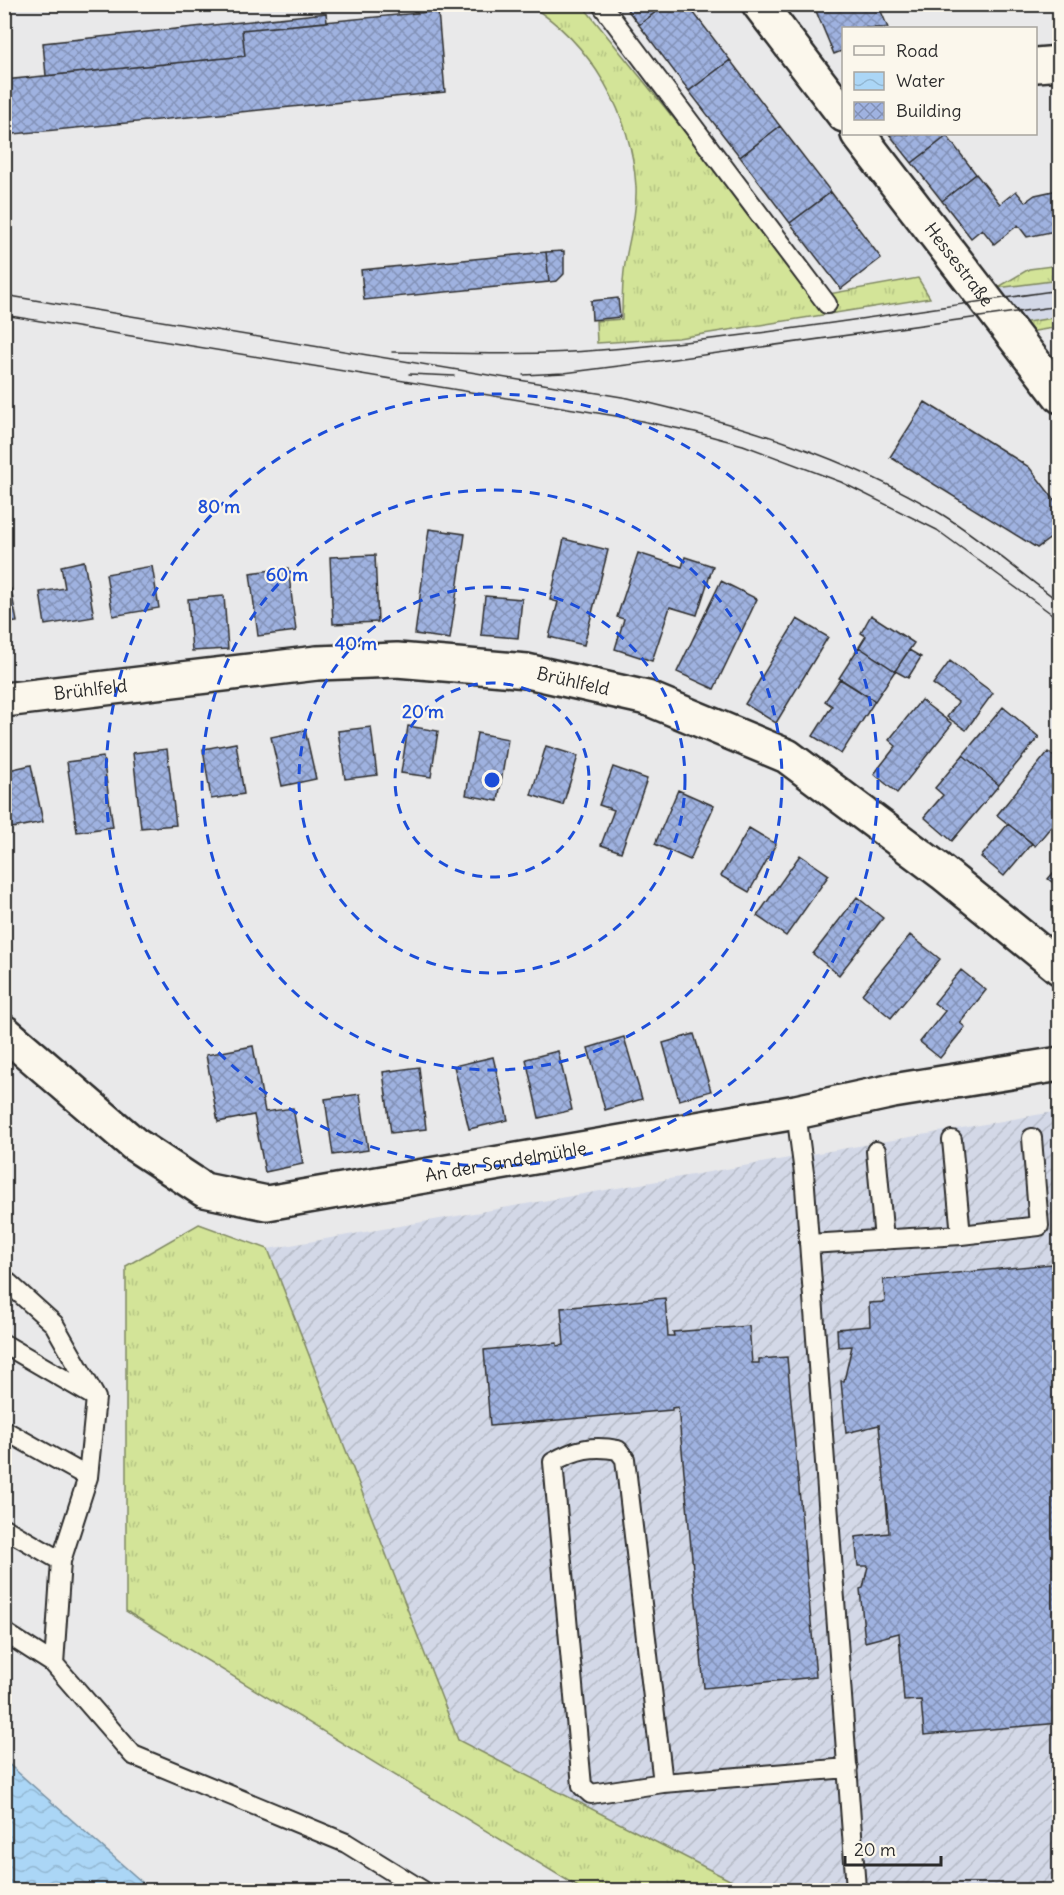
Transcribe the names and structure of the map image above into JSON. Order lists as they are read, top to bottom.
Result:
{
  "streets": {
    "street": ["Hessestraße", "Brühlfeld", "An der Sandelmühle"]
  },
  "legend": ["Road", "Water", "Building"],
  "scale_bar": "20 m",
  "rings": [
    "80 m",
    "60 m",
    "40 m",
    "20 m"
  ]
}
